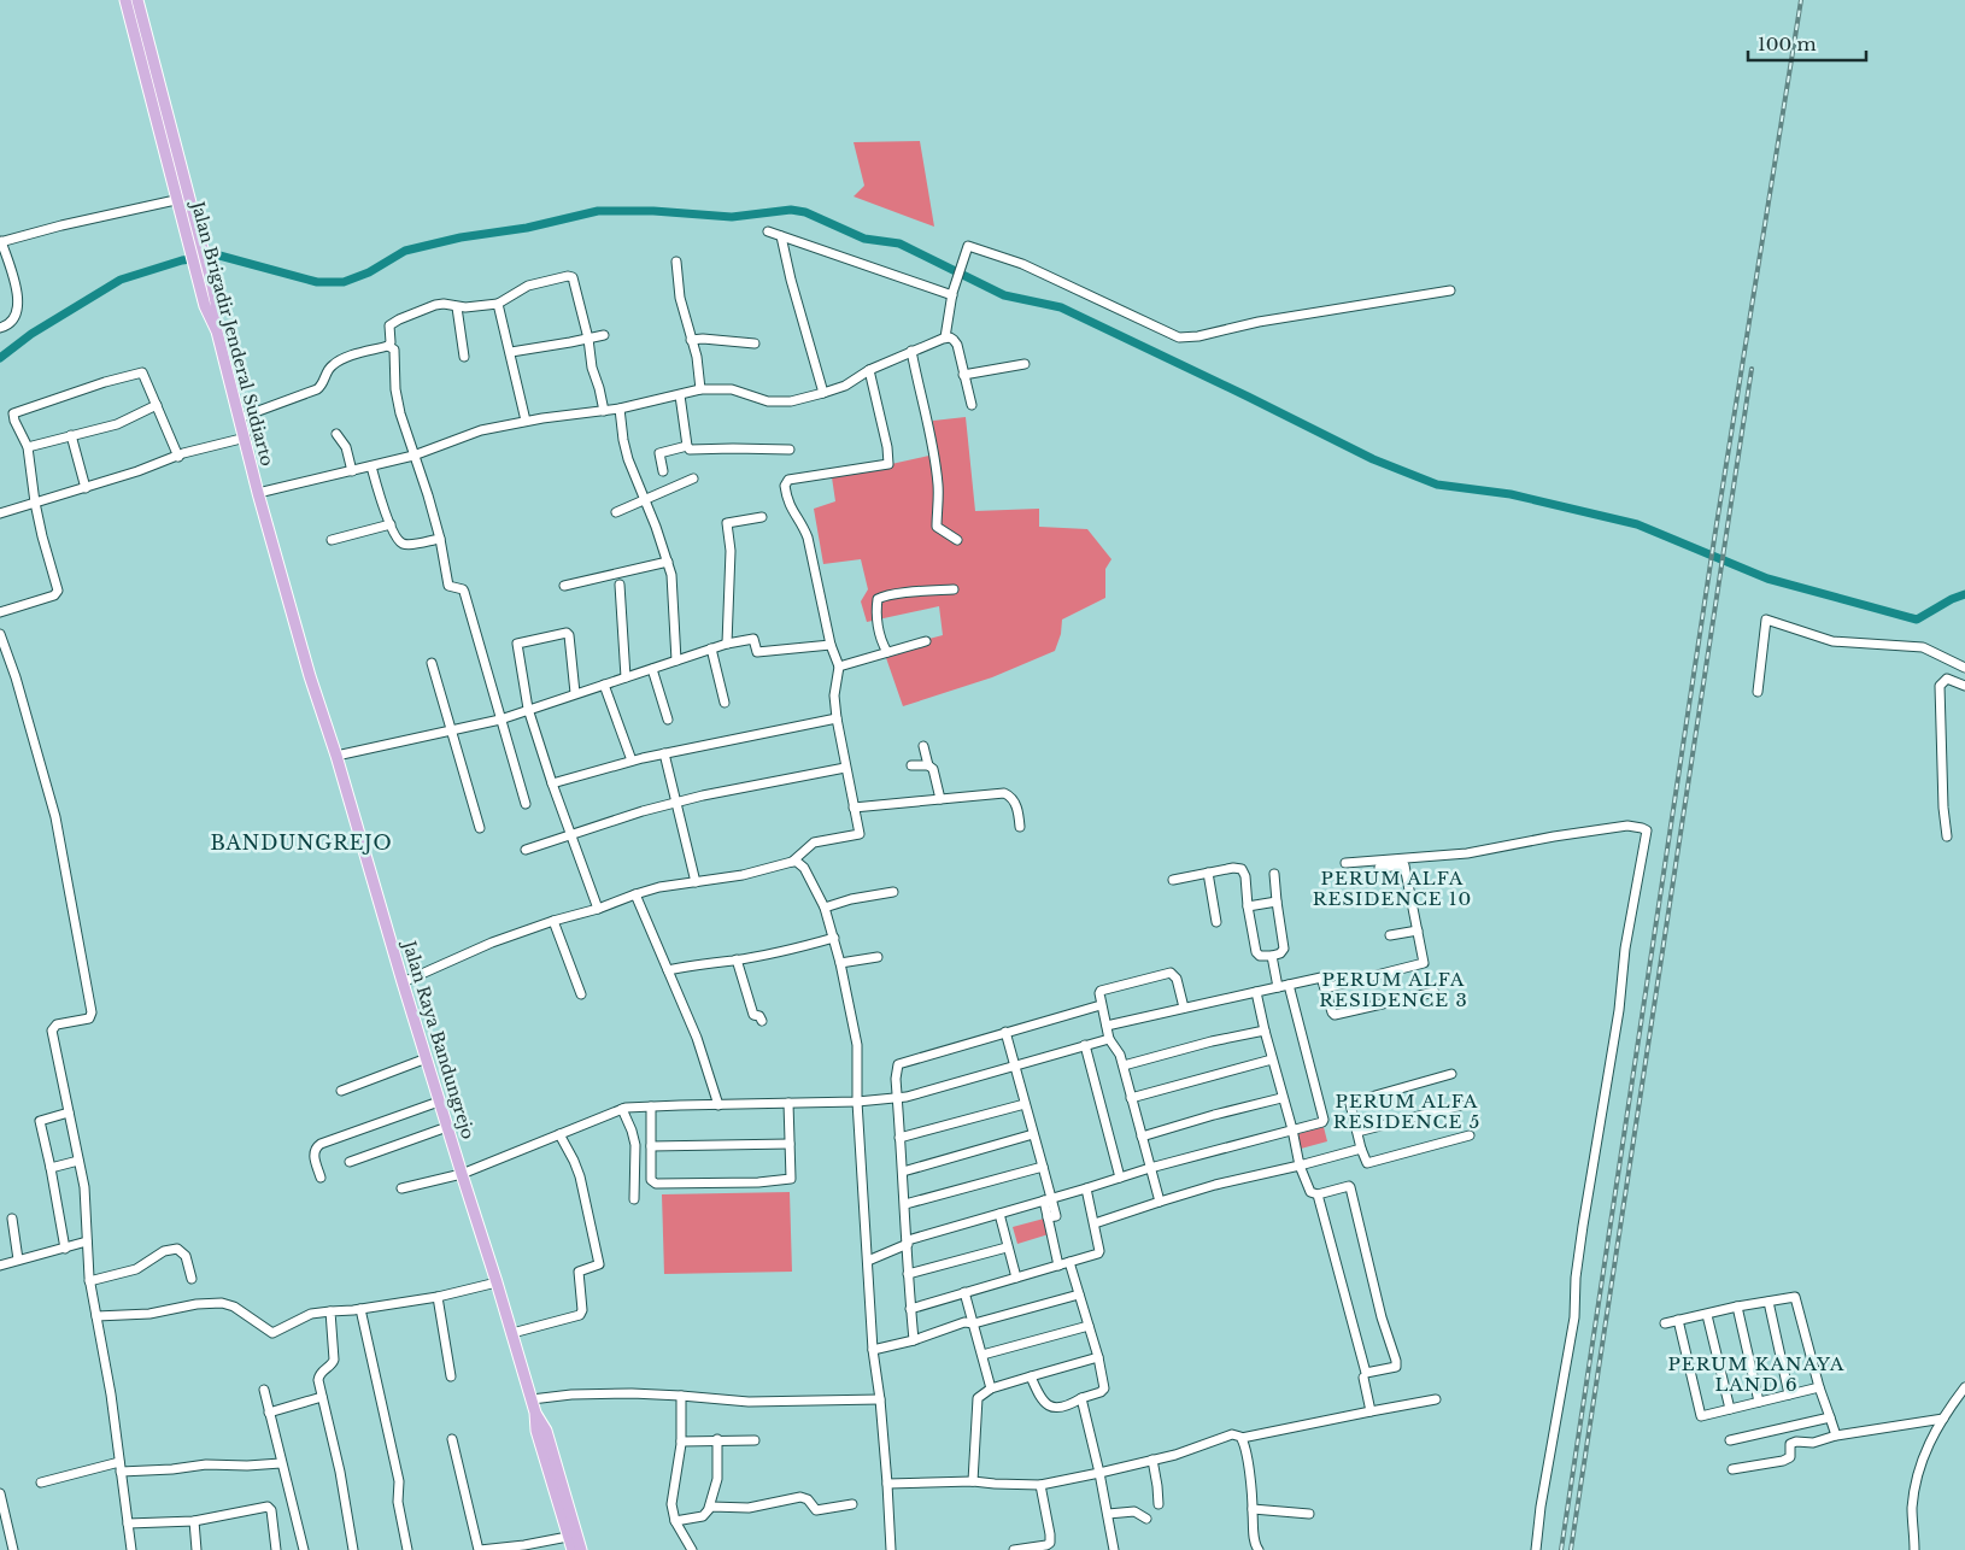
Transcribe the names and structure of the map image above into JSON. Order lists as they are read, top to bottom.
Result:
{
  "streets": {
    "main road": ["Jalan Brigadir Jenderal Sudiarto", "Jalan Raya Bandungrejo"]
  },
  "crossings": [
    ["Jalan Brigadir Jenderal Sudiarto", "Jalan Raya Bandungrejo"]
  ],
  "districts": [
    "BANDUNGREJO",
    "PERUM ALFA RESIDENCE 10",
    "PERUM ALFA RESIDENCE 3",
    "PERUM ALFA RESIDENCE 5",
    "PERUM KANAYA LAND 6"
  ],
  "scale_bar": "100 m"
}
